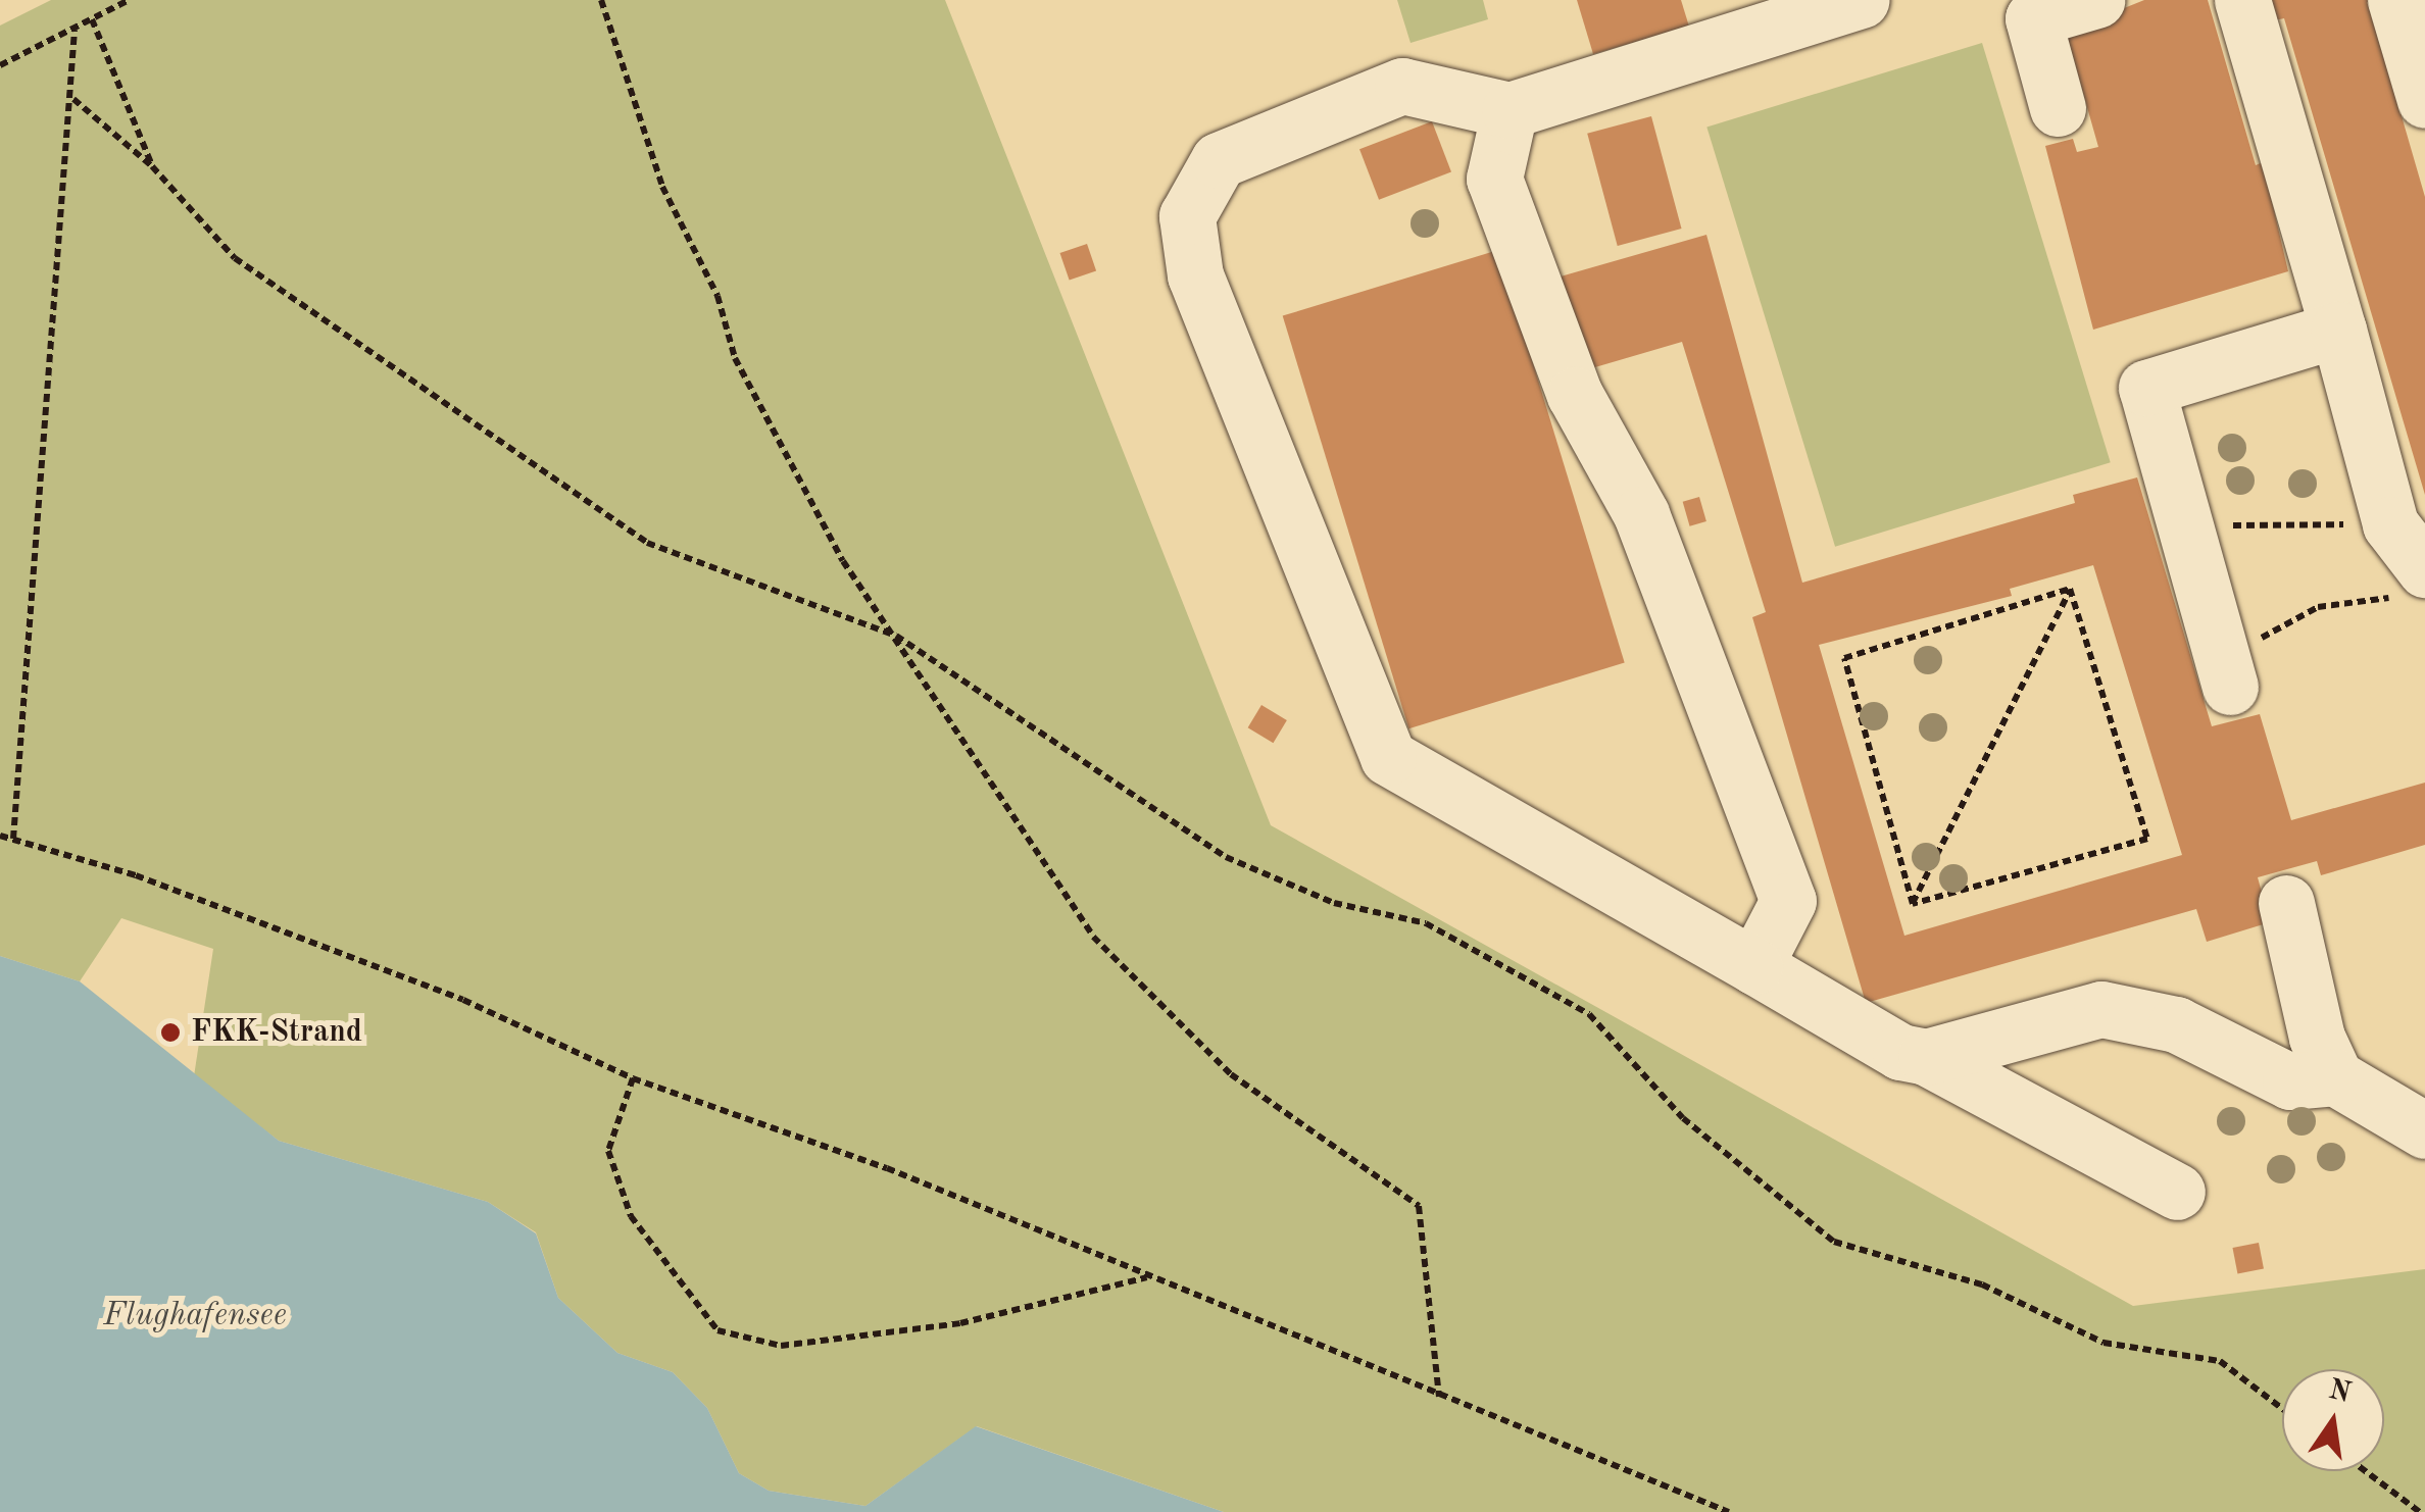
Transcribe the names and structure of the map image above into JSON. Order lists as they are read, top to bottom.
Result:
{
  "water": ["Flughafensee"],
  "places": ["FKK-Strand"],
  "north": "top"
}
